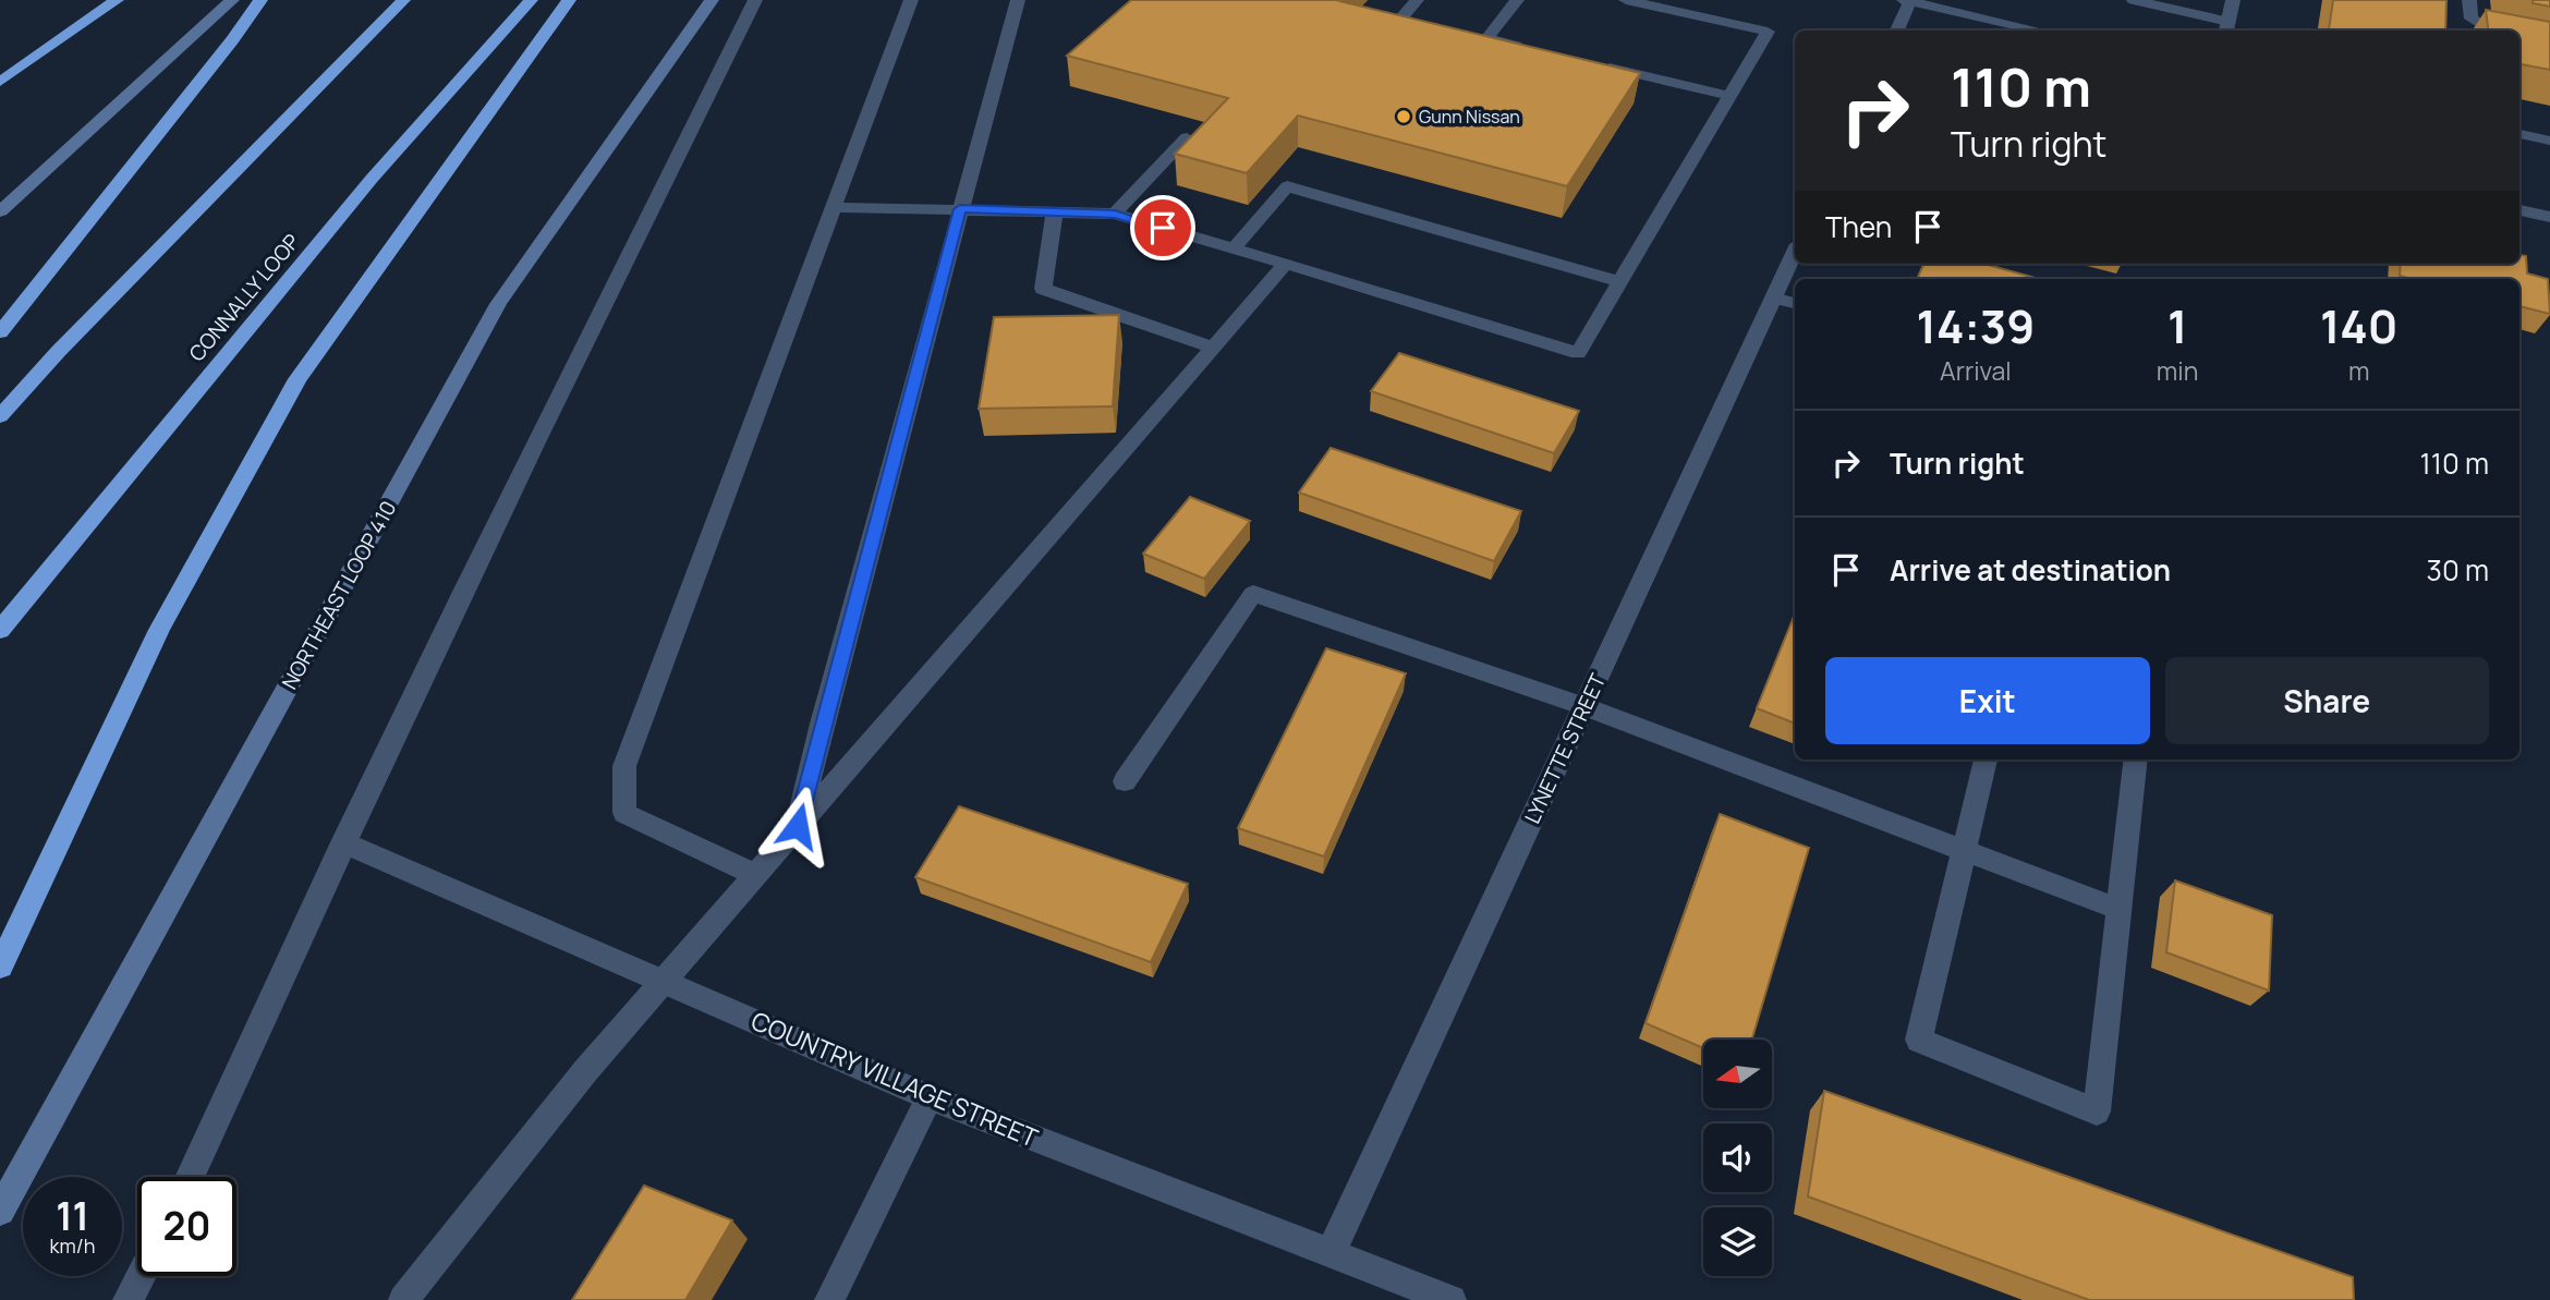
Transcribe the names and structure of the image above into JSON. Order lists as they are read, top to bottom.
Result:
{
  "streets": {
    "highway": ["CONNALLY LOOP"],
    "main road": ["NORTHEAST LOOP 410"],
    "street": ["LYNETTE STREET", "COUNTRY VILLAGE STREET"]
  },
  "crossings": [
    ["LYNETTE STREET", "COUNTRY VILLAGE STREET"]
  ],
  "places": ["Gunn Nissan"],
  "north": "left",
  "page": {
    "turn": ["110 m", "Turn right"],
    "then": "Then",
    "eta": [
      "14:39",
      "Arrival",
      "1",
      "min",
      "140",
      "m"
    ],
    "list": [
      {
        "name": "Turn right",
        "value": "110 m"
      },
      {
        "name": "Arrive at destination",
        "value": "30 m"
      }
    ],
    "buttons": ["Exit", "Share"],
    "speed": "11 km/h",
    "limit": "20"
  }
}
